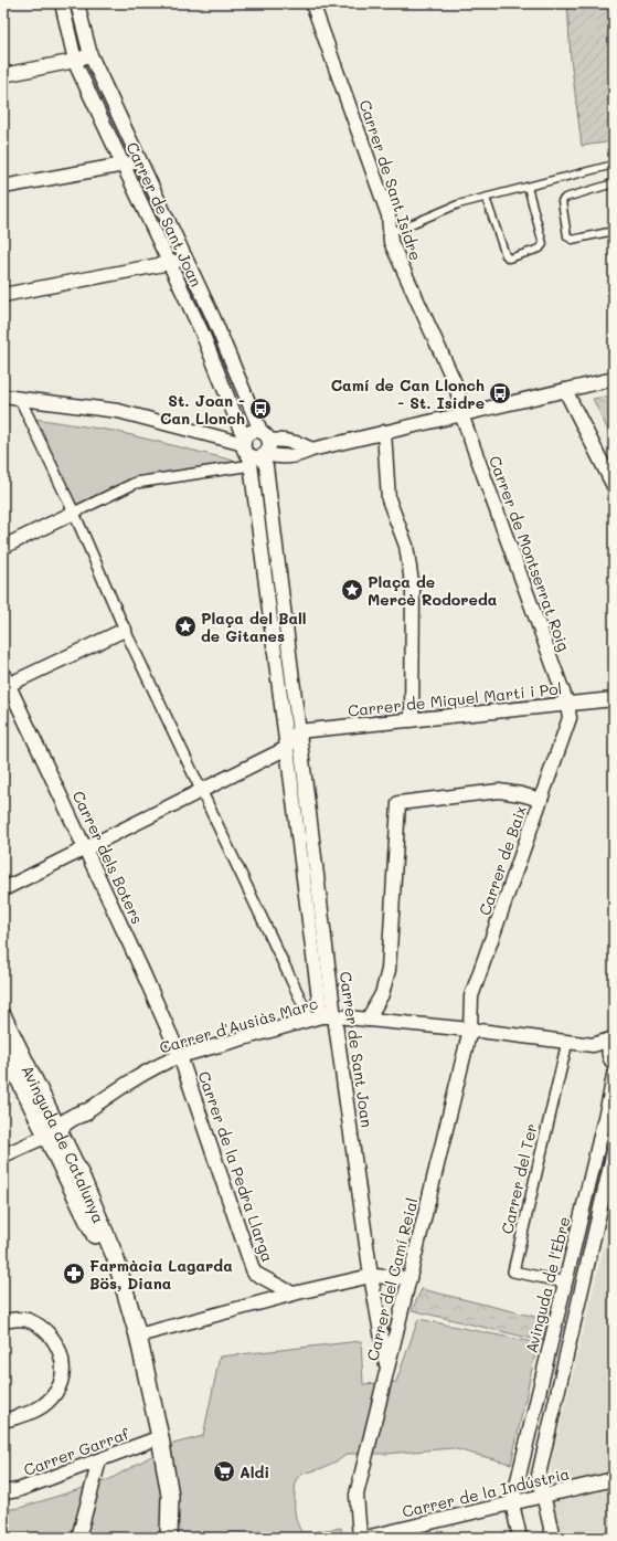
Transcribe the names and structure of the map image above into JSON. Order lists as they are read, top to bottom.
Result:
{
  "streets": {
    "street": [
      "Carrer de Sant Isidre",
      "Carrer de Sant Joan",
      "Carrer de Montserrat Roig",
      "Carrer de Miquel Martí i Pol",
      "Carrer dels Boters",
      "Carrer de Baix",
      "Carrer d'Ausiàs Marc",
      "Avinguda de Catalunya",
      "Carrer de la Pedra Llarga",
      "Carrer del Ter",
      "Carrer del Camí Reial",
      "Avinguda de l'Ebre",
      "Carrer Garraf",
      "Carrer de la Indústria"
    ]
  },
  "crossings": [
    ["Carrer de Sant Isidre", "Carrer de Montserrat Roig"],
    ["Carrer de Sant Joan", "Carrer de Miquel Martí i Pol"],
    ["Carrer de Sant Joan", "Carrer d'Ausiàs Marc"],
    ["Carrer de Sant Joan", "Carrer del Camí Reial"],
    ["Carrer de Montserrat Roig", "Carrer de Miquel Martí i Pol"],
    ["Carrer de Montserrat Roig", "Carrer de Baix"],
    ["Carrer de Miquel Martí i Pol", "Carrer de Baix"],
    ["Carrer dels Boters", "Carrer d'Ausiàs Marc"],
    ["Carrer dels Boters", "Carrer de la Pedra Llarga"],
    ["Carrer de Baix", "Carrer d'Ausiàs Marc"],
    ["Carrer de Baix", "Carrer del Camí Reial"],
    ["Carrer d'Ausiàs Marc", "Carrer de la Pedra Llarga"],
    ["Carrer d'Ausiàs Marc", "Carrer del Camí Reial"],
    ["Avinguda de Catalunya", "Carrer Garraf"],
    ["Carrer del Ter", "Avinguda de l'Ebre"],
    ["Carrer del Camí Reial", "Carrer de la Indústria"],
    ["Avinguda de l'Ebre", "Carrer de la Indústria"]
  ],
  "places": {
    "bus stop": ["Camí de Can Llonch - St. Isidre", "St. Joan - Can Llonch"],
    "place": ["Plaça de Mercè Rodoreda", "Plaça del Ball de Gitanes"],
    "pharmacy": ["Farmàcia Lagarda Bös, Diana"],
    "supermarket": ["Aldi"]
  }
}
